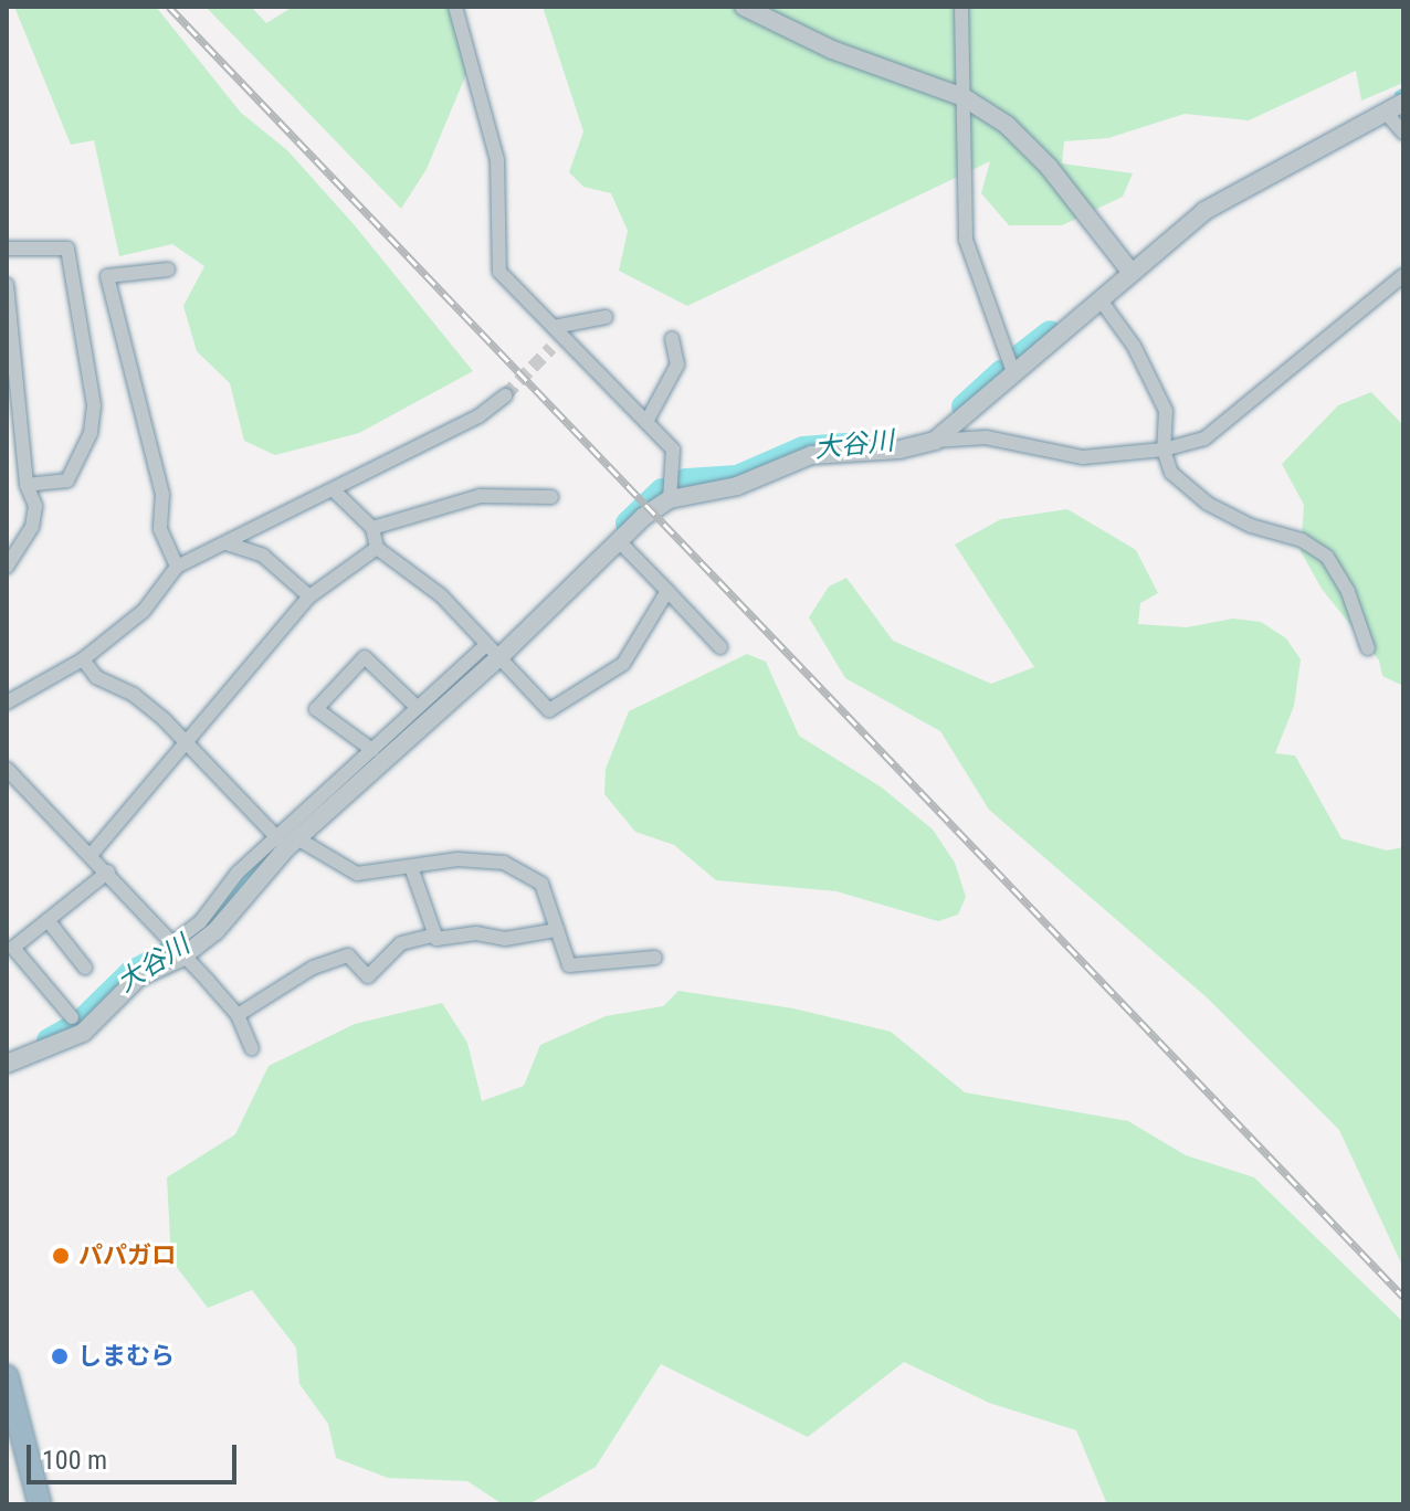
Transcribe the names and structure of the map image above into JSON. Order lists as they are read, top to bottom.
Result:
{
  "water": ["大谷川"],
  "places": ["パパガロ", "しまむら"],
  "scale_bar": "100 m"
}
